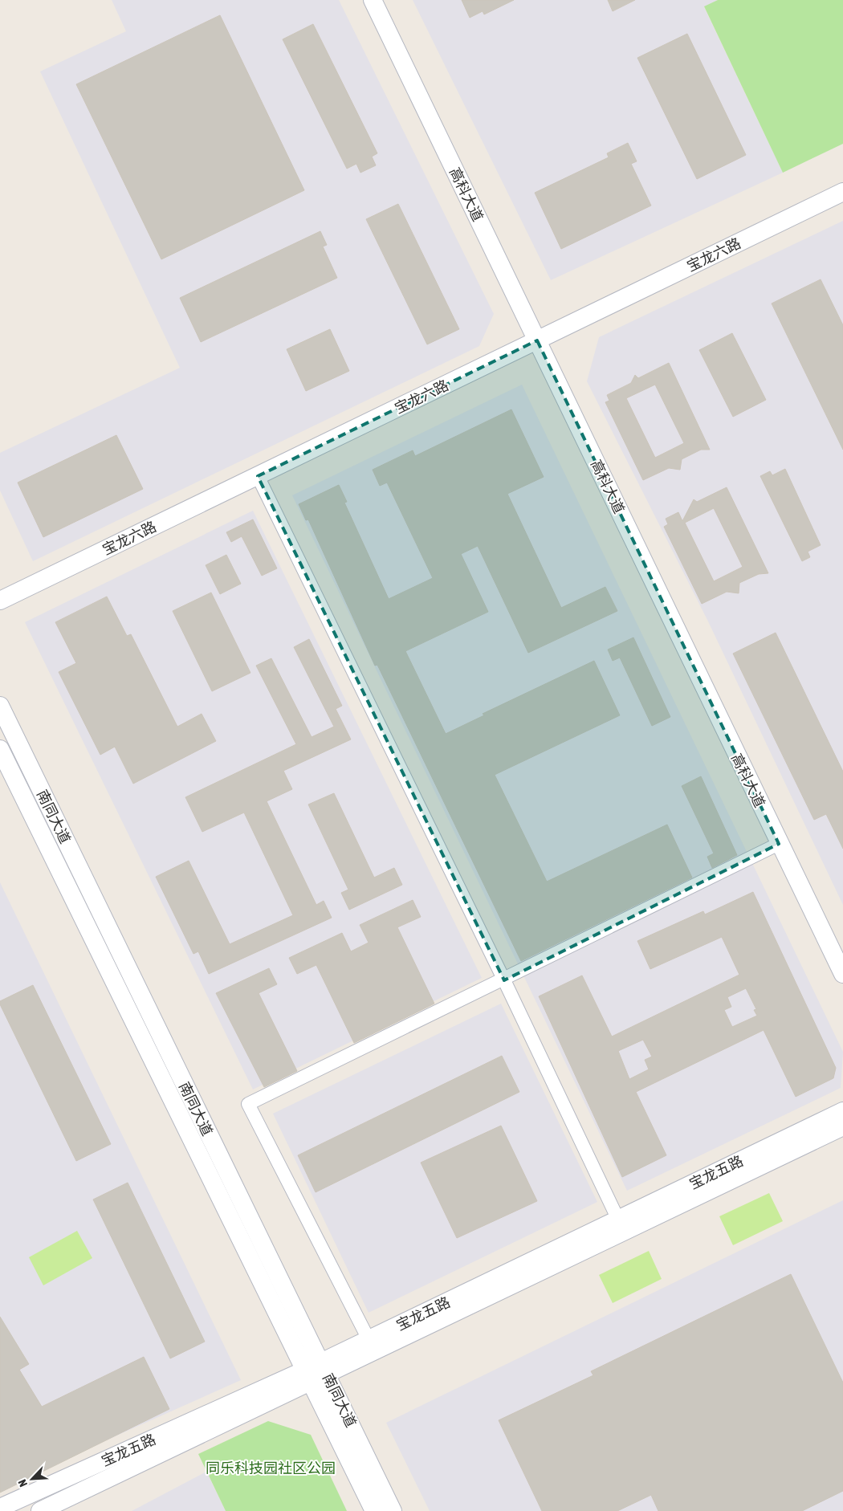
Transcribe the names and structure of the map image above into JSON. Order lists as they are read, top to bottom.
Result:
{
  "streets": {
    "street": [
      "高科大道",
      "宝龙六路",
      "南同大道",
      "宝龙五路"
    ]
  },
  "crossings": [
    ["高科大道", "宝龙六路"],
    ["南同大道", "宝龙五路"]
  ],
  "parks": ["同乐科技园社区公园"],
  "north": "bottom left"
}
